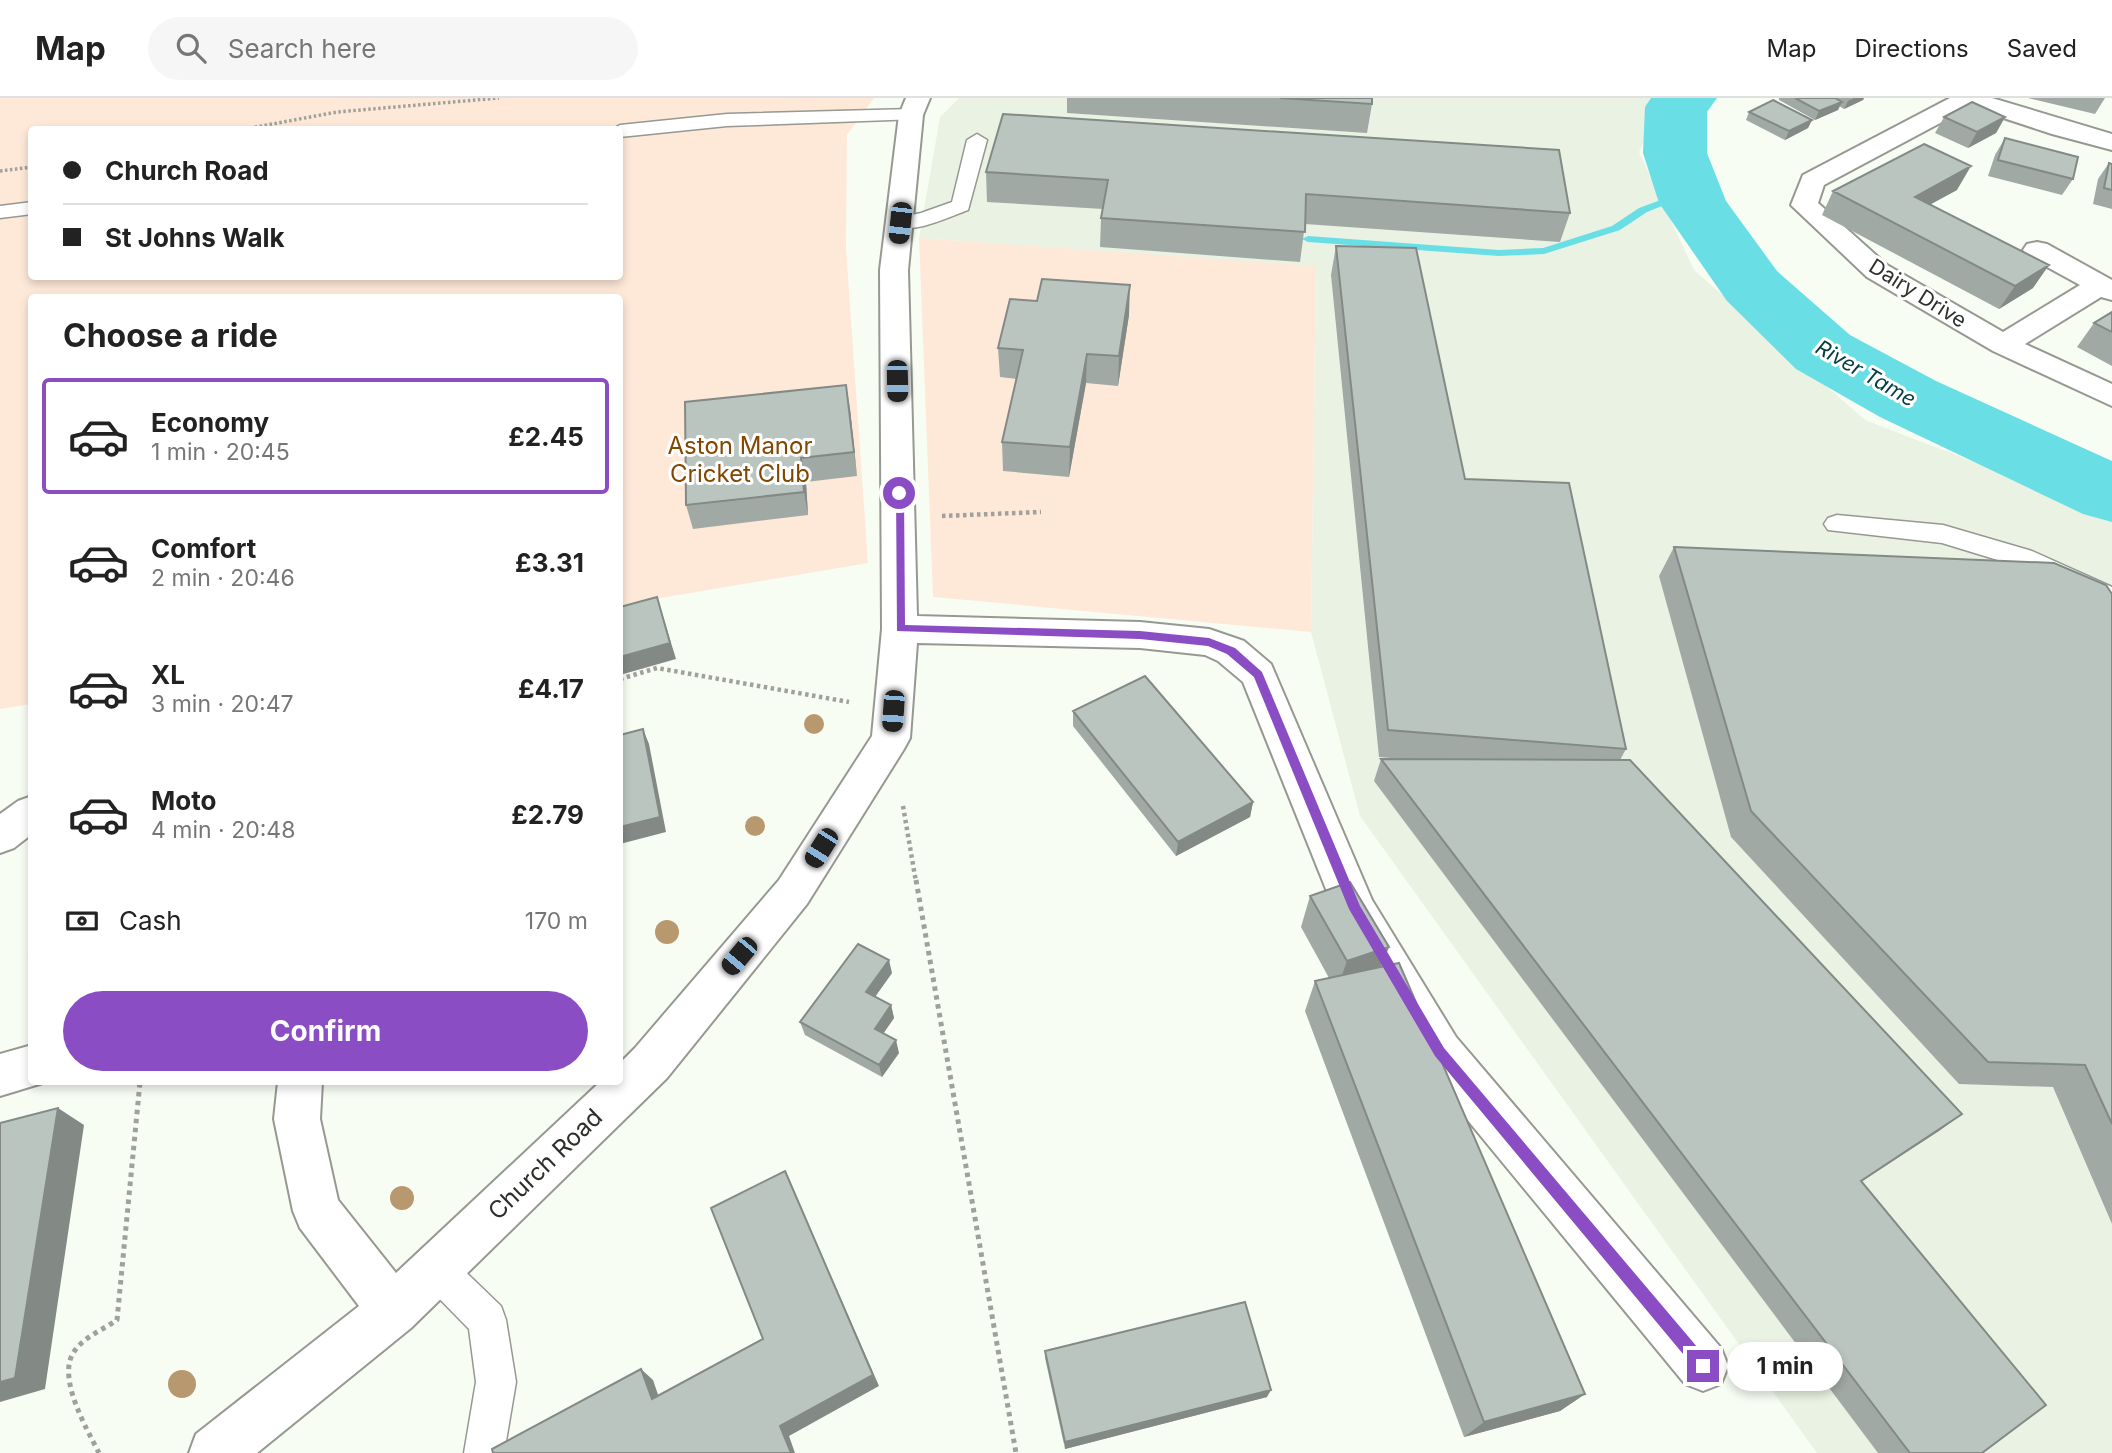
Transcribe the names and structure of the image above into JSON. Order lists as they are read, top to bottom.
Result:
{
  "streets": {
    "street": ["Dairy Drive", "Church Road"]
  },
  "water": ["River Tame"],
  "parks": ["Aston Manor Cricket Club"],
  "page": {
    "header": "Map",
    "search": "Search here",
    "nav": ["Map", "Directions", "Saved"],
    "banner": ["Church Road", "St Johns Walk"],
    "heading": "Choose a ride",
    "list": [
      {
        "name": "Economy",
        "note": "1 min · 20:45",
        "value": "£2.45"
      },
      {
        "name": "Comfort",
        "note": "2 min · 20:46",
        "value": "£3.31"
      },
      {
        "name": "XL",
        "note": "3 min · 20:47",
        "value": "£4.17"
      },
      {
        "name": "Moto",
        "note": "4 min · 20:48",
        "value": "£2.79"
      }
    ],
    "pay": ["Cash", "170 m"],
    "buttons": "Confirm",
    "bubble": "1 min"
  }
}
